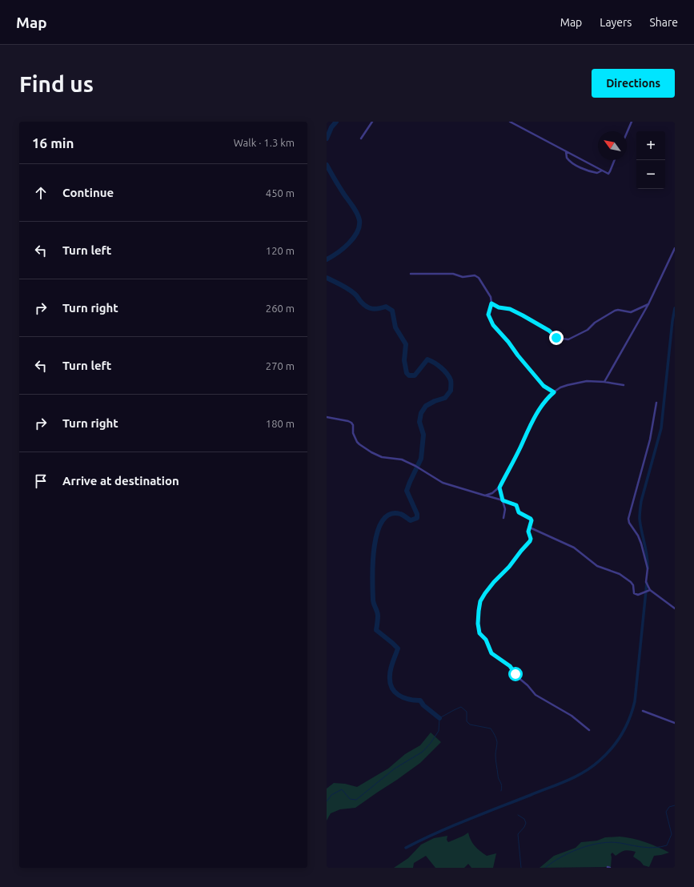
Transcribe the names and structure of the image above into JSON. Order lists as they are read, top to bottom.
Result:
{
  "north": "top left",
  "page": {
    "header": "Map",
    "nav": ["Map", "Layers", "Share"],
    "buttons": "Directions",
    "title": "Find us",
    "heading": ["16 min", "Walk · 1.3 km"],
    "map_buttons": ["+", "−"],
    "list": [
      ["Continue", "450 m"],
      ["Turn left", "120 m"],
      ["Turn right", "260 m"],
      ["Turn left", "270 m"],
      ["Turn right", "180 m"],
      "Arrive at destination"
    ]
  }
}
